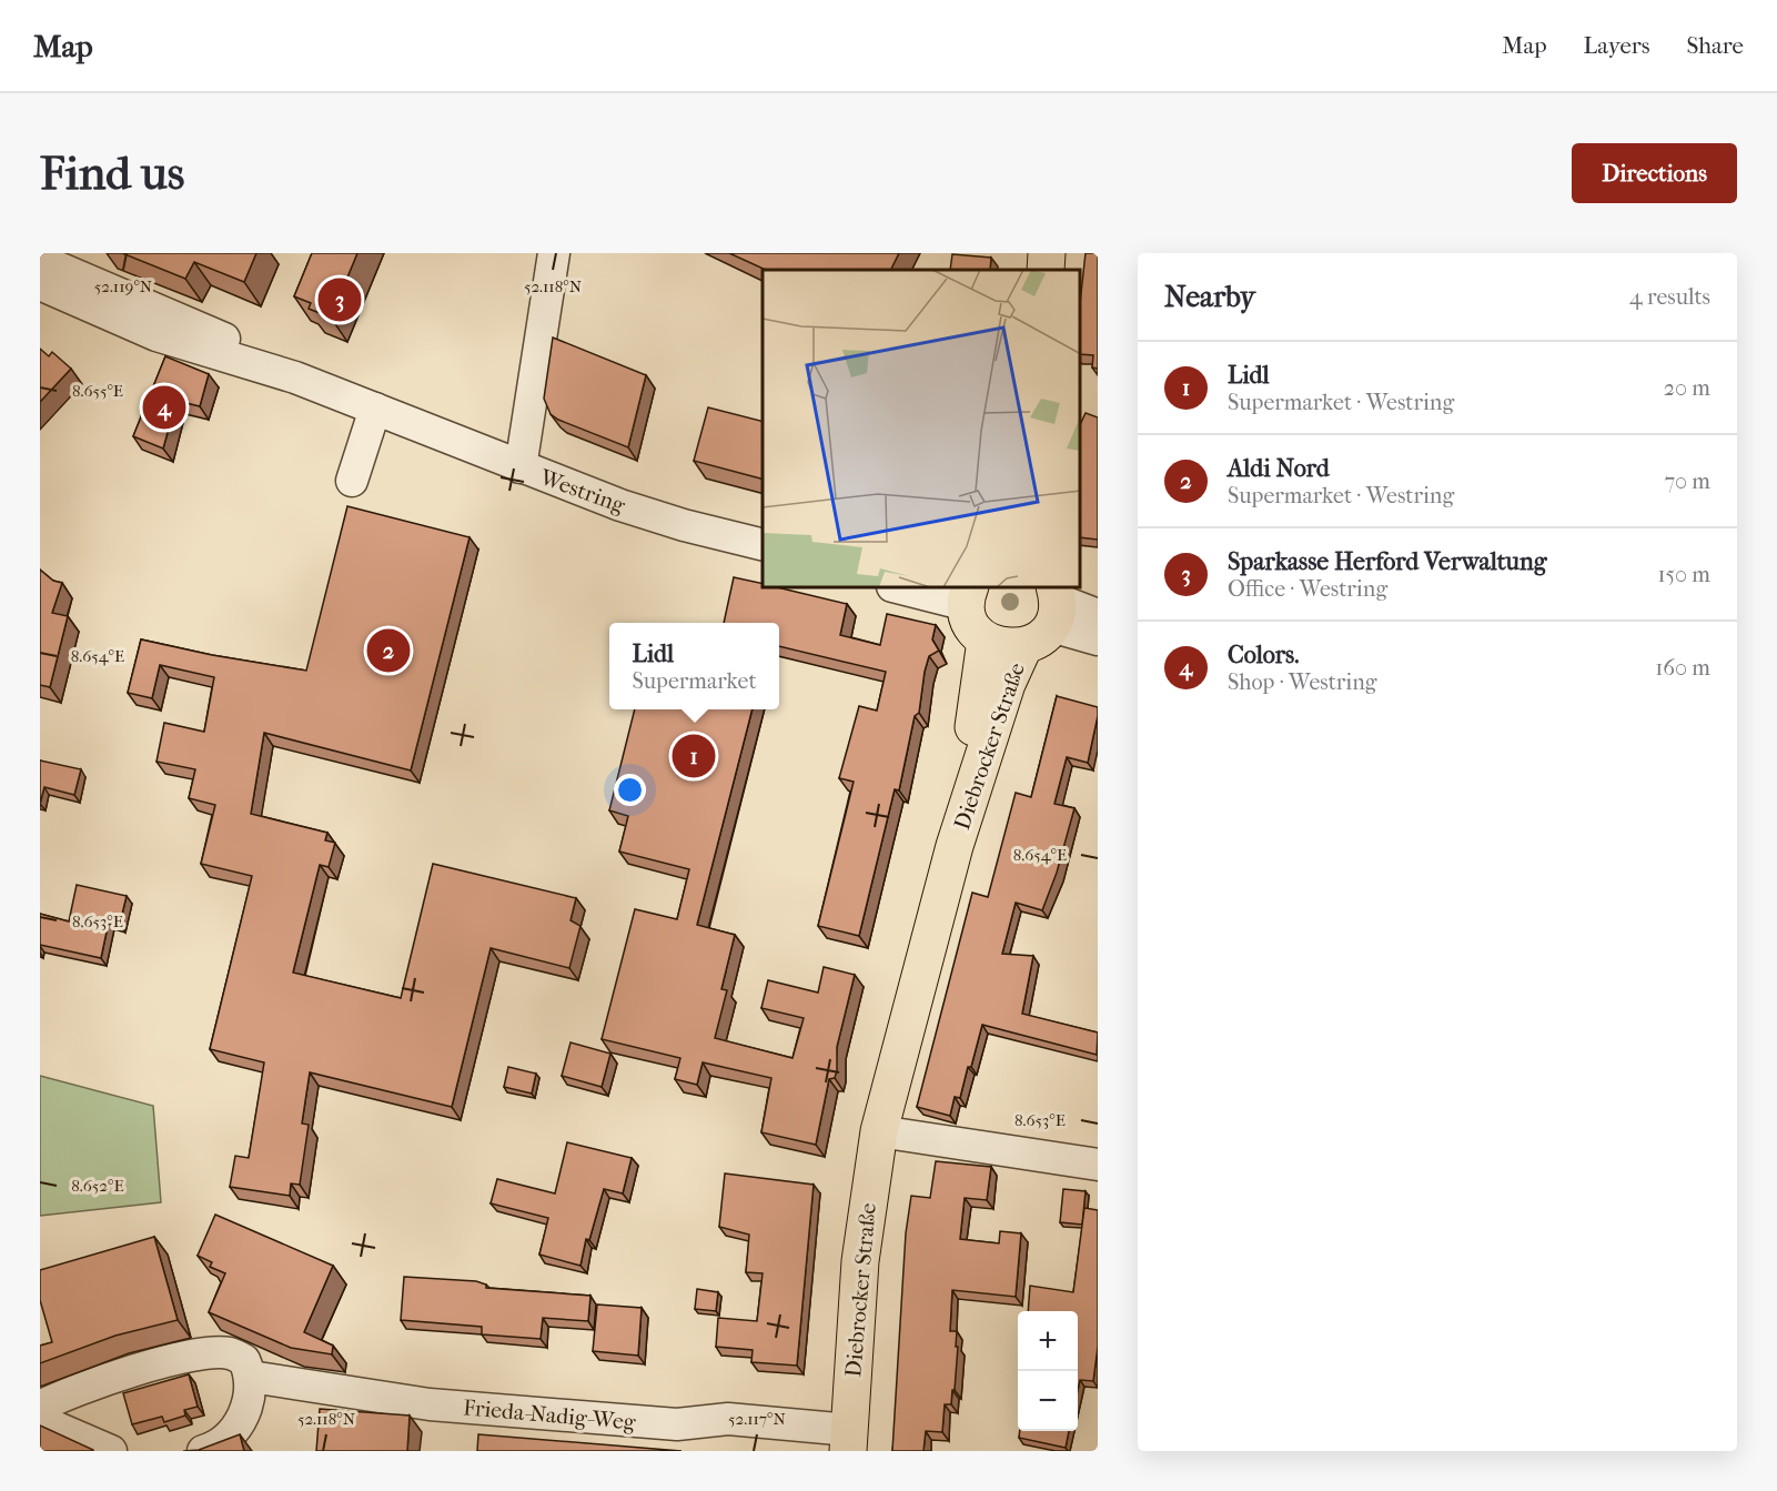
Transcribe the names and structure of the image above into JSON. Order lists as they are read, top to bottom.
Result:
{
  "streets": {
    "main road": ["Diebrocker Straße"],
    "street": ["Westring", "Frieda-Nadig-Weg"]
  },
  "crossings": [
    ["Diebrocker Straße", "Frieda-Nadig-Weg"]
  ],
  "page": {
    "header": "Map",
    "nav": ["Map", "Layers", "Share"],
    "buttons": "Directions",
    "title": "Find us",
    "heading": ["Nearby", "4 results"],
    "pins": [
      "3",
      "4",
      "2",
      "1"
    ],
    "list": [
      {
        "mark": "1",
        "name": "Lidl",
        "note": "Supermarket · Westring",
        "value": "20 m"
      },
      {
        "mark": "2",
        "name": "Aldi Nord",
        "note": "Supermarket · Westring",
        "value": "70 m"
      },
      {
        "mark": "3",
        "name": "Sparkasse Herford Verwaltung",
        "note": "Office · Westring",
        "value": "150 m"
      },
      {
        "mark": "4",
        "name": "Colors.",
        "note": "Shop · Westring",
        "value": "160 m"
      }
    ],
    "popup": ["Lidl", "Supermarket"],
    "map_buttons": ["+", "−"]
  },
  "coordinates": [
    "52.119°N",
    "52.118°N",
    "8.655°E",
    "8.654°E",
    "8.653°E",
    "8.652°E",
    "52.117°N"
  ]
}
